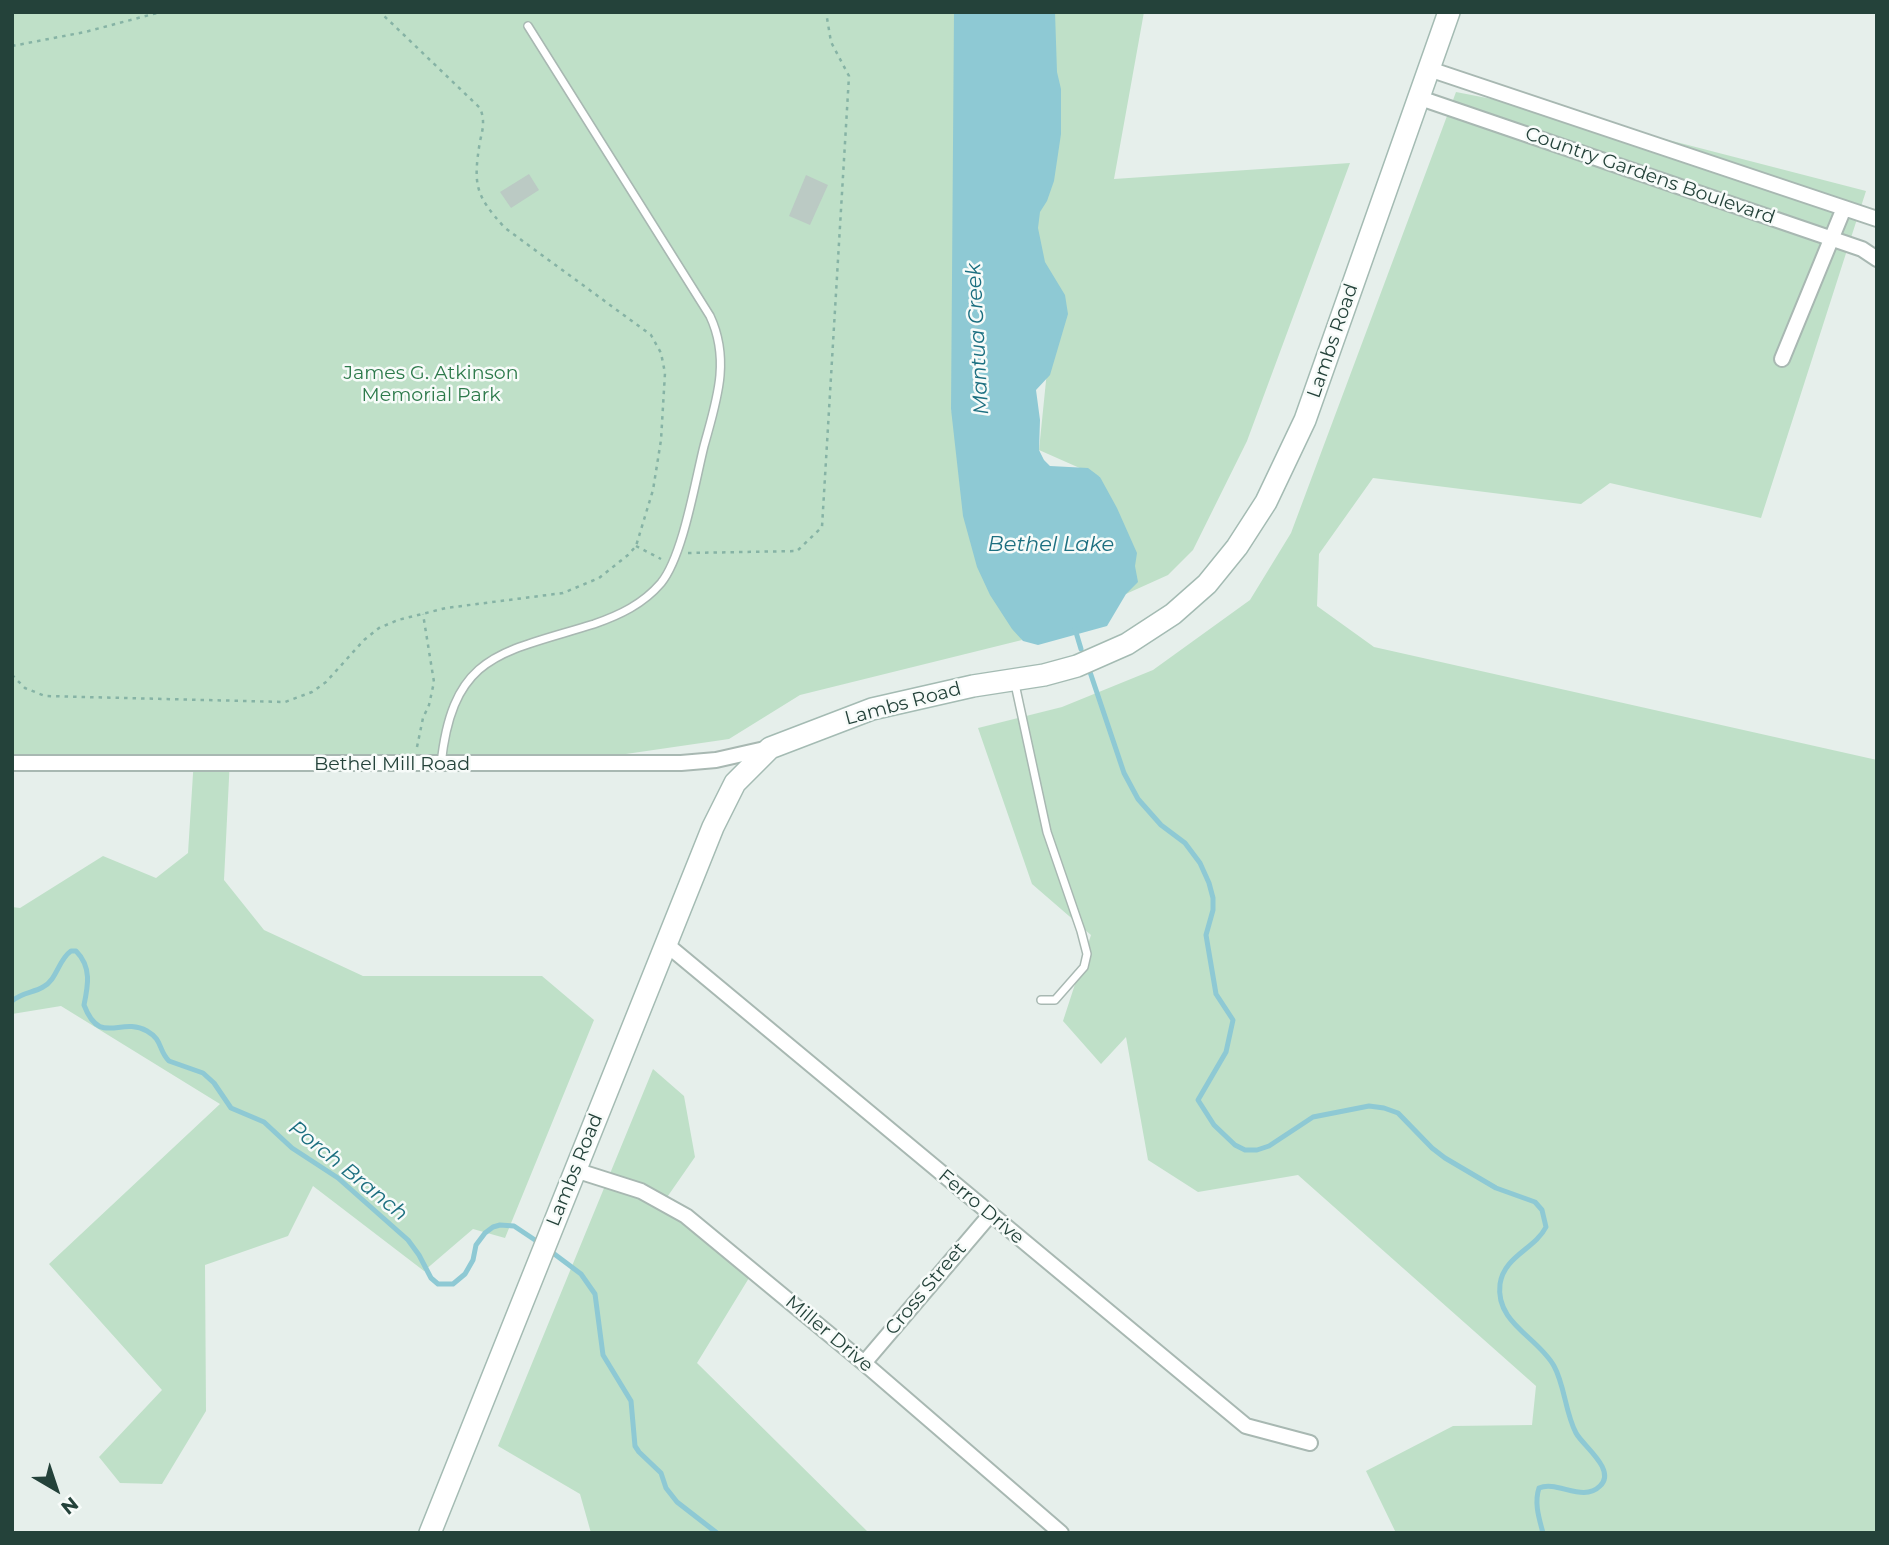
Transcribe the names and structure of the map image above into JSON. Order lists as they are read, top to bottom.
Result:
{
  "streets": {
    "main road": ["Lambs Road"],
    "street": [
      "Country Gardens Boulevard",
      "Bethel Mill Road",
      "Ferro Drive",
      "Cross Street",
      "Miller Drive"
    ]
  },
  "crossings": [
    ["Country Gardens Boulevard", "Lambs Road"],
    ["Lambs Road", "Bethel Mill Road"],
    ["Lambs Road", "Ferro Drive"],
    ["Lambs Road", "Miller Drive"],
    ["Ferro Drive", "Cross Street"],
    ["Cross Street", "Miller Drive"]
  ],
  "water": ["Mantua Creek", "Bethel Lake", "Porch Branch"],
  "parks": ["James G. Atkinson Memorial Park"],
  "north": "bottom right"
}
